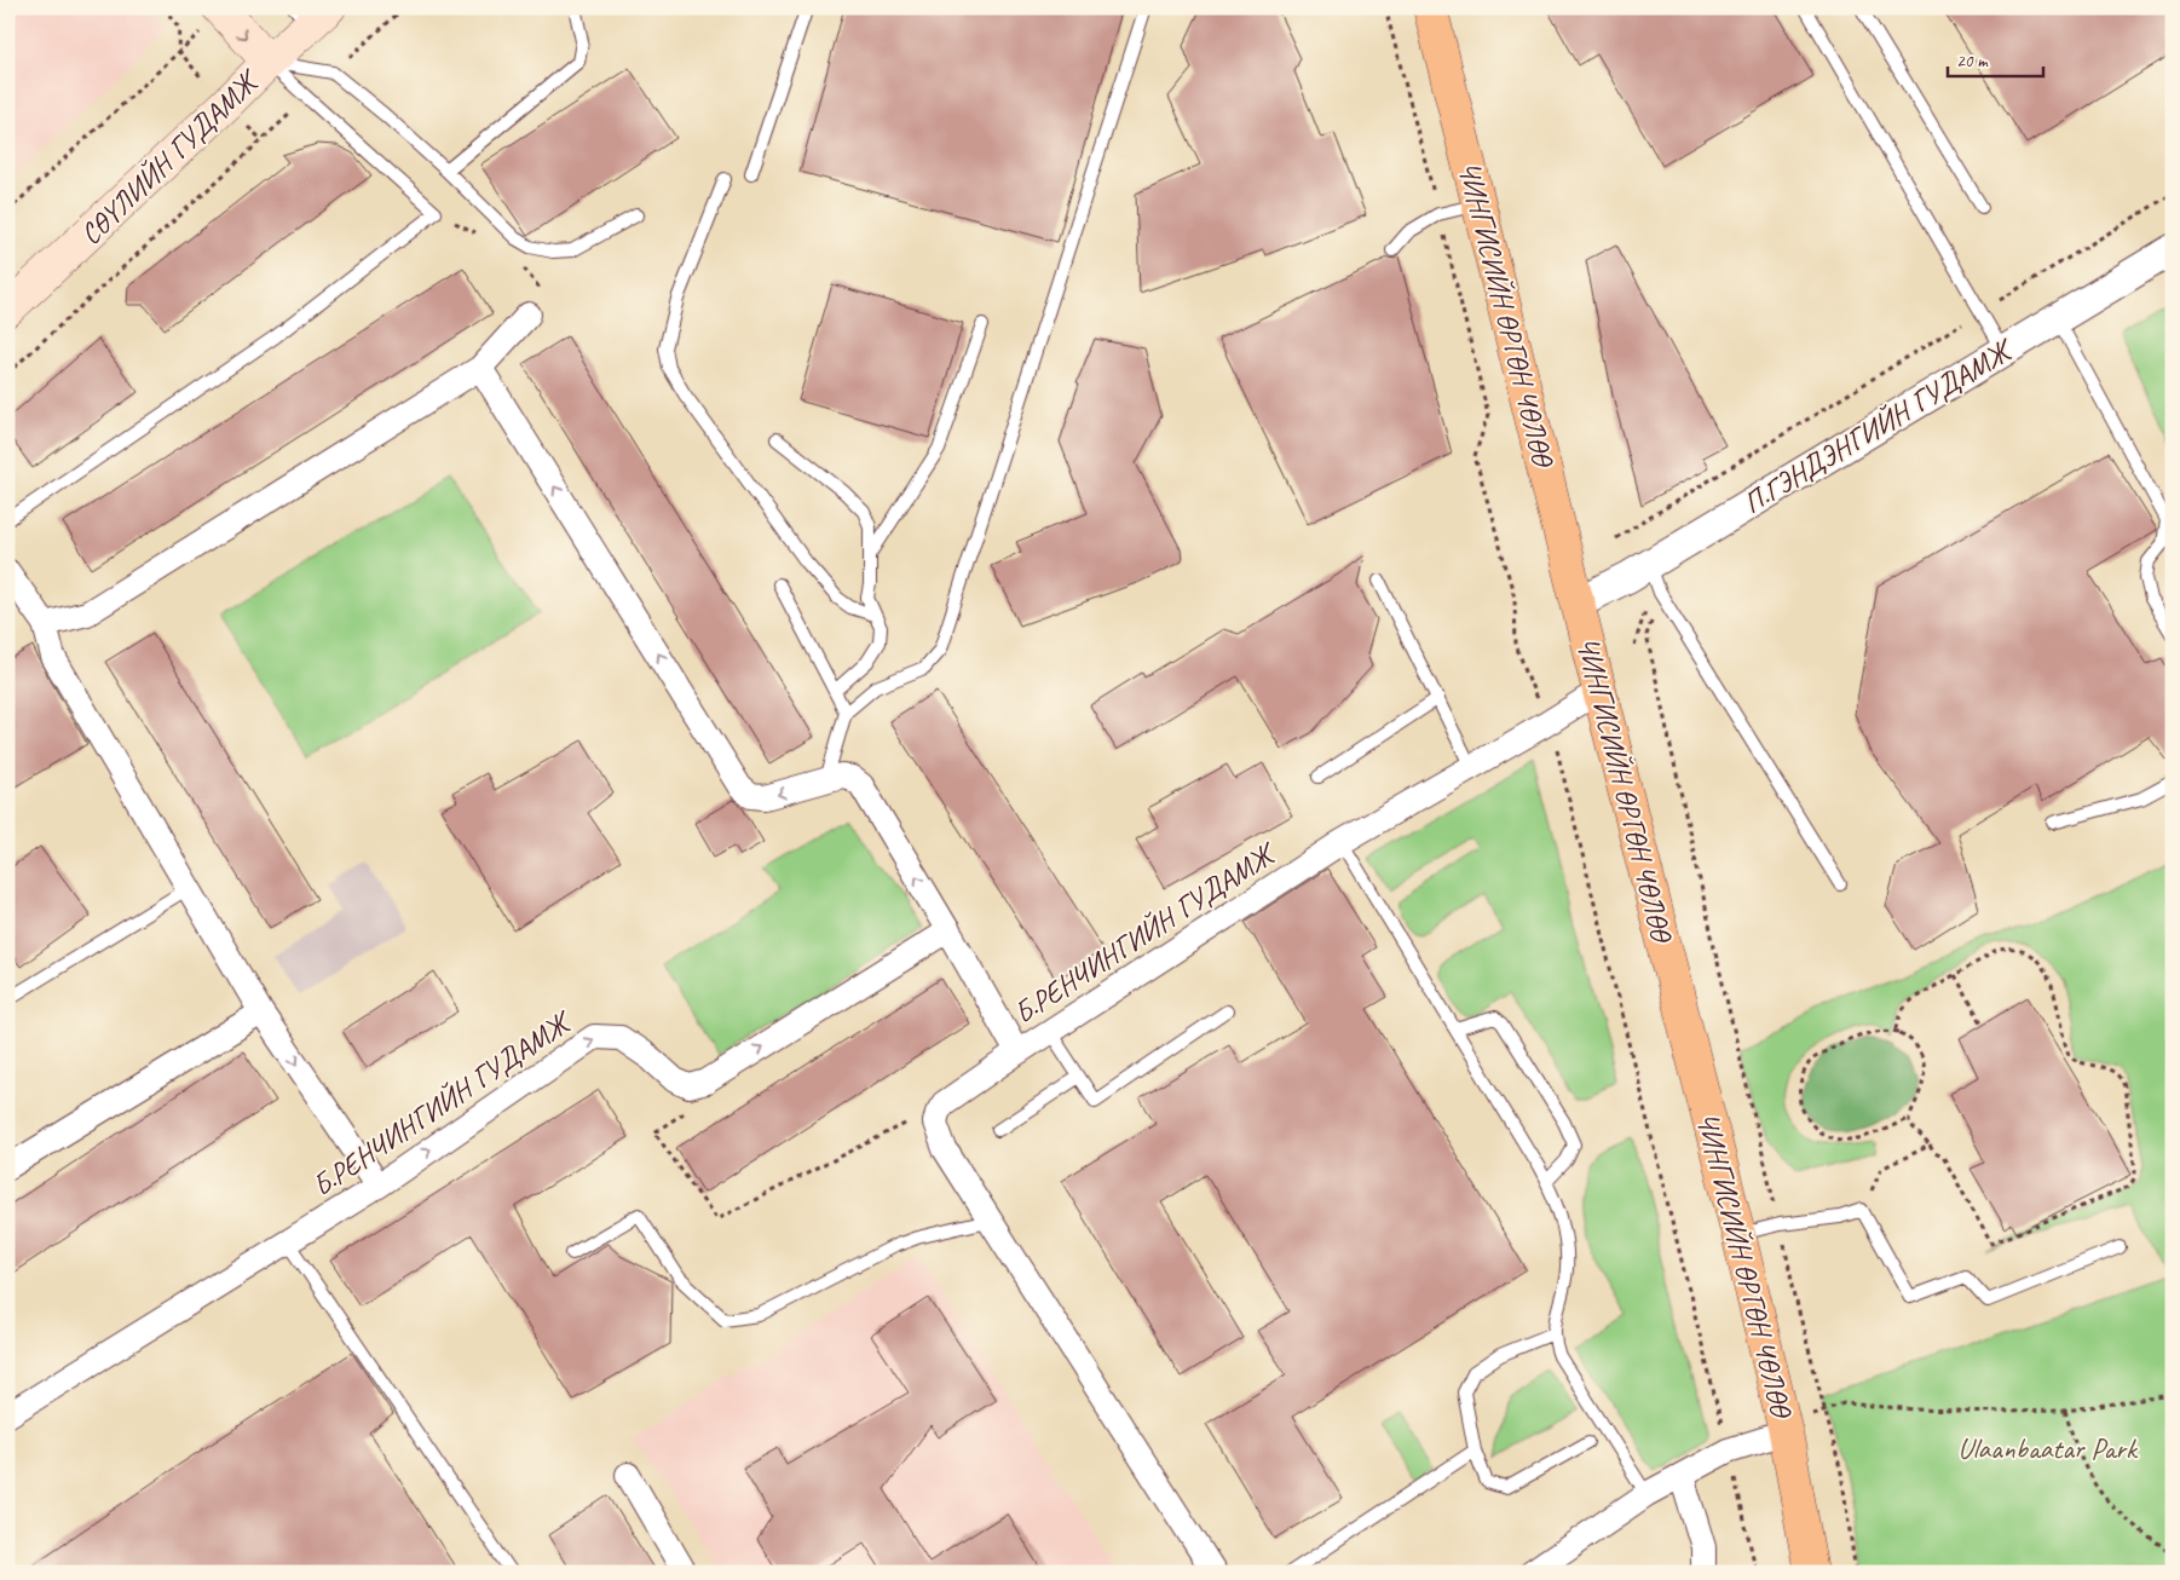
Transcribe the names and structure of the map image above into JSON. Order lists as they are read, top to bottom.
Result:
{
  "streets": {
    "highway": ["ЧИНГИСИЙН ӨРГӨН ЧӨЛӨӨ"],
    "main road": ["СӨҮЛИЙН ГУДАМЖ"],
    "street": ["П.ГЭНДЭНГИЙН ГУДАМЖ", "Б.РЕНЧИНГИЙН ГУДАМЖ"]
  },
  "crossings": [
    ["ЧИНГИСИЙН ӨРГӨН ЧӨЛӨӨ", "П.ГЭНДЭНГИЙН ГУДАМЖ"],
    ["ЧИНГИСИЙН ӨРГӨН ЧӨЛӨӨ", "Б.РЕНЧИНГИЙН ГУДАМЖ"]
  ],
  "parks": ["Ulaanbaatar Park"],
  "scale_bar": "20 m"
}
